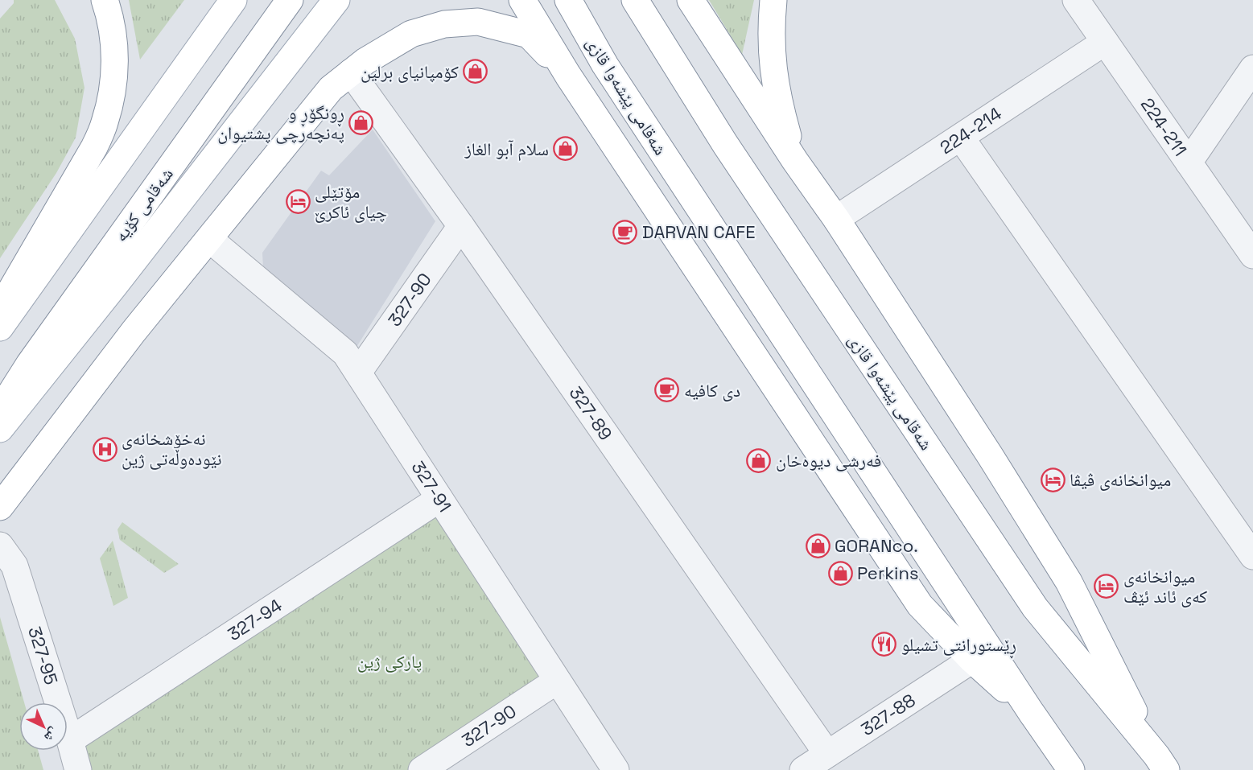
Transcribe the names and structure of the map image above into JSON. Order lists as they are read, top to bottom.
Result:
{
  "streets": {
    "main road": ["شەقامی پێشەوا قازی", "شەقامی کۆیە"],
    "street": [
      "224-211",
      "224-214",
      "327-90",
      "327-89",
      "327-91",
      "327-94",
      "327-95",
      "327-88"
    ]
  },
  "crossings": [
    ["224-211", "224-214"],
    ["327-90", "327-89"],
    ["327-90", "327-91"],
    ["327-89", "327-88"],
    ["327-91", "327-94"],
    ["327-94", "327-95"]
  ],
  "parks": ["پارکی ژین"],
  "places": {
    "shop": [
      "کۆمپانیای برلین",
      "ڕونگۆڕ و پەنچەرچی پشتیوان",
      "سلام آبو الغاز",
      "فەرشی دیوەخان",
      "GORANco.",
      "Perkins"
    ],
    "hotel": ["مۆتێلی چیای ئاکرێ", "میوانخانەی ڤیڤا", "میوانخانەی کەی ئاند ئێڤ"],
    "cafe": ["DARVAN CAFE", "دى كافيه"],
    "hospital": ["نەخۆشخانەی نێودەوڵەتی ژین"],
    "restaurant": ["ڕێستورانتی تشیلو"]
  },
  "north": "bottom right"
}
